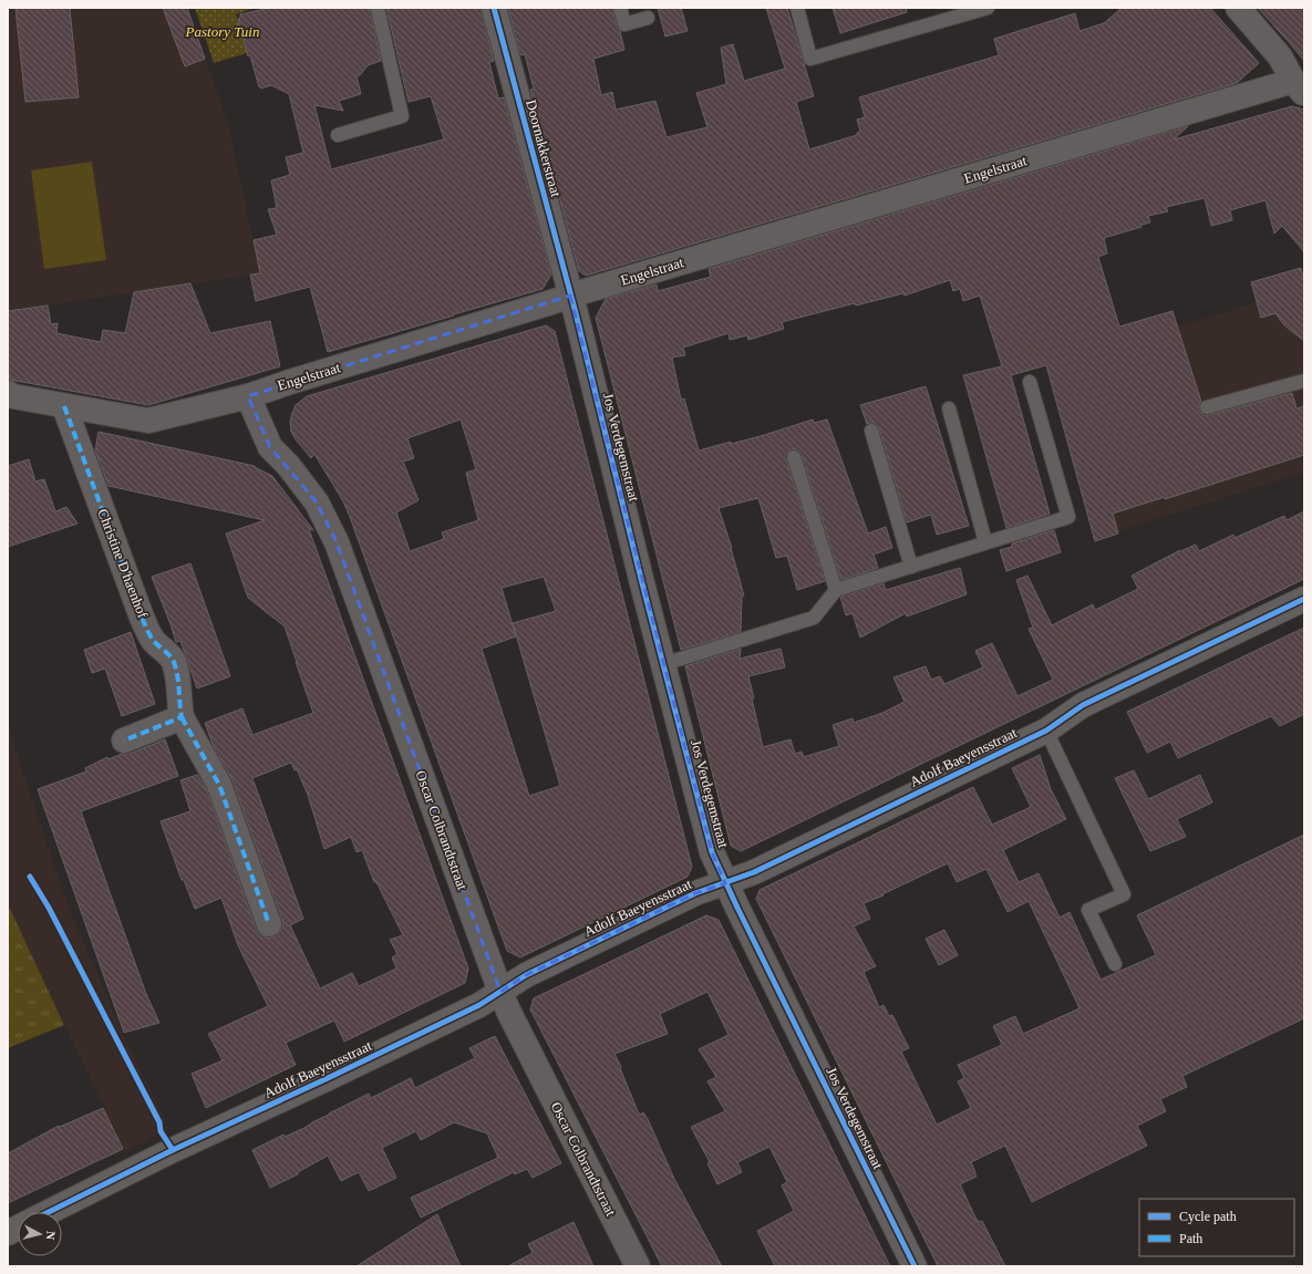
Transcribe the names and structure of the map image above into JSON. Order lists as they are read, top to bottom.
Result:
{
  "streets": {
    "street": [
      "Doornakkerstraat",
      "Engelstraat",
      "Jos Verdegemstraat",
      "Christine D'haenhof",
      "Adolf Baeyensstraat",
      "Oscar Colbrandtstraat"
    ]
  },
  "crossings": [
    ["Doornakkerstraat", "Engelstraat"],
    ["Doornakkerstraat", "Jos Verdegemstraat"],
    ["Engelstraat", "Jos Verdegemstraat"],
    ["Engelstraat", "Christine D'haenhof"],
    ["Engelstraat", "Oscar Colbrandtstraat"],
    ["Jos Verdegemstraat", "Adolf Baeyensstraat"],
    ["Adolf Baeyensstraat", "Oscar Colbrandtstraat"]
  ],
  "parks": ["Pastory Tuin"],
  "legend": ["Cycle path", "Path"],
  "north": "right"
}
